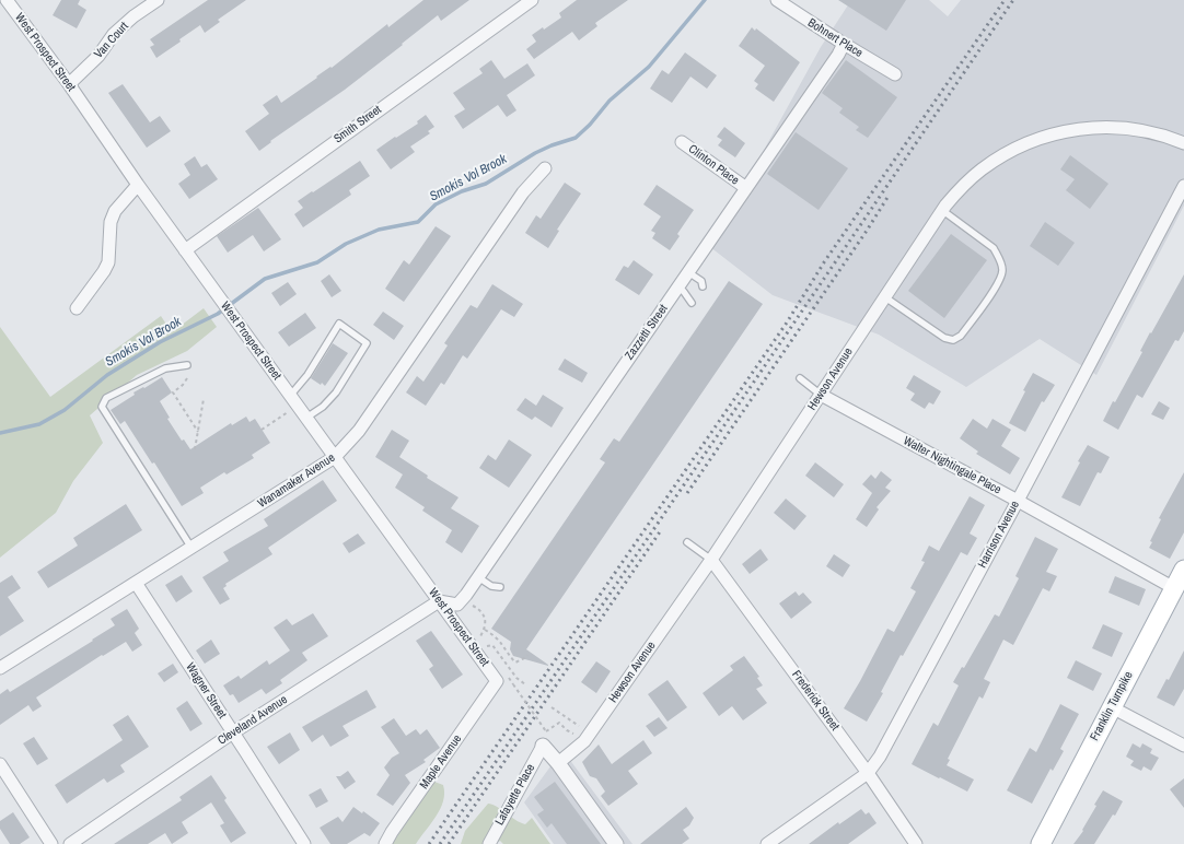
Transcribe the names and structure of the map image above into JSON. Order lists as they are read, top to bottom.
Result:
{
  "streets": {
    "main road": ["Franklin Turnpike"],
    "street": [
      "Bohnert Place",
      "Van Court",
      "West Prospect Street",
      "Smith Street",
      "Clinton Place",
      "Zazzetti Street",
      "Hewson Avenue",
      "Walter Nightingale Place",
      "Wanamaker Avenue",
      "Harrison Avenue",
      "Wagner Street",
      "Frederick Street",
      "Cleveland Avenue",
      "Maple Avenue",
      "Lafayette Place"
    ]
  },
  "crossings": [
    ["Bohnert Place", "Zazzetti Street"],
    ["Van Court", "West Prospect Street"],
    ["West Prospect Street", "Smith Street"],
    ["West Prospect Street", "Wanamaker Avenue"],
    ["West Prospect Street", "Cleveland Avenue"],
    ["West Prospect Street", "Maple Avenue"],
    ["Clinton Place", "Zazzetti Street"],
    ["Hewson Avenue", "Walter Nightingale Place"],
    ["Hewson Avenue", "Frederick Street"],
    ["Walter Nightingale Place", "Harrison Avenue"],
    ["Walter Nightingale Place", "Franklin Turnpike"],
    ["Wanamaker Avenue", "Wagner Street"],
    ["Harrison Avenue", "Frederick Street"],
    ["Wagner Street", "Cleveland Avenue"]
  ],
  "water": ["Smokis Vol Brook"]
}
